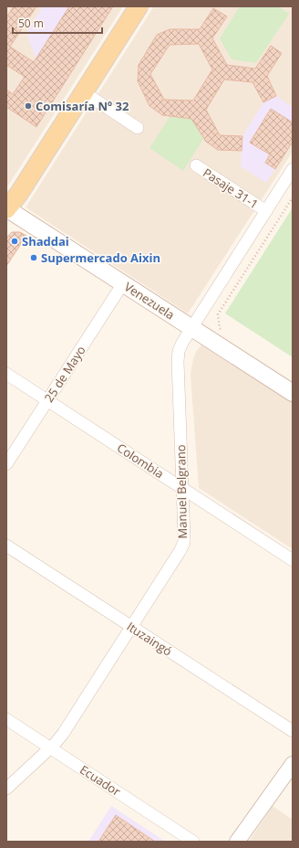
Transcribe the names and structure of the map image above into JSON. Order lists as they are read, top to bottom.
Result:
{
  "streets": {
    "main road": ["Venezuela"],
    "street": [
      "Pasaje 31-1",
      "25 de Mayo",
      "Colombia",
      "Manuel Belgrano",
      "Ituzaingó",
      "Ecuador"
    ]
  },
  "crossings": [
    ["Pasaje 31-1", "Manuel Belgrano"],
    ["Venezuela", "25 de Mayo"],
    ["Venezuela", "Manuel Belgrano"],
    ["25 de Mayo", "Colombia"],
    ["Colombia", "Manuel Belgrano"],
    ["Manuel Belgrano", "Ituzaingó"],
    ["Manuel Belgrano", "Ecuador"]
  ],
  "places": ["Comisaría Nº 32", "Shaddai", "Supermercado Aixin"],
  "scale_bar": "50 m"
}
